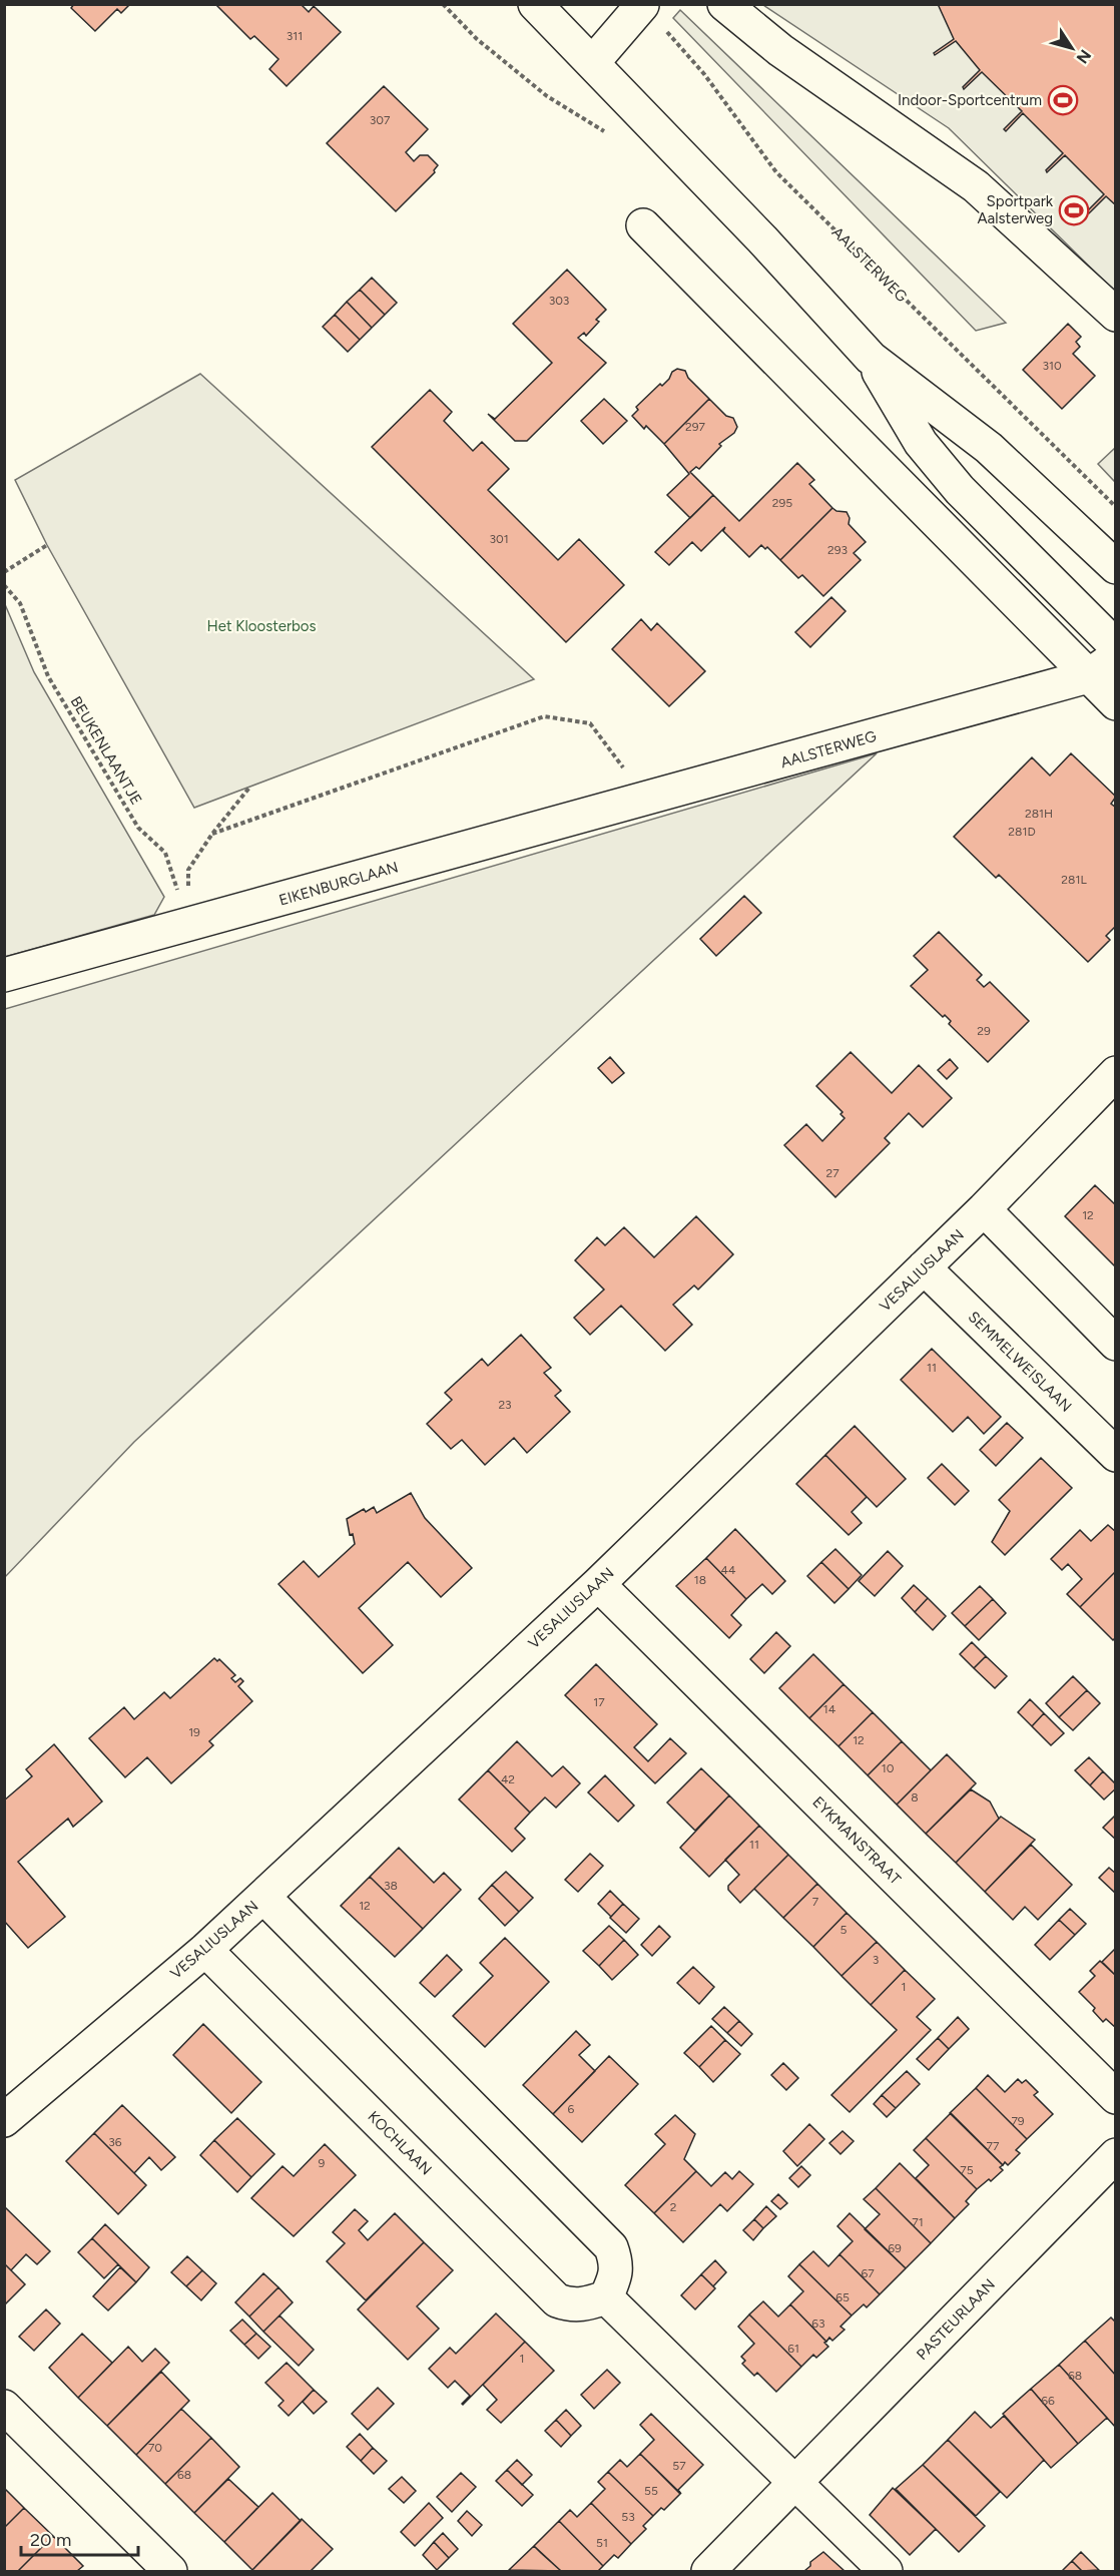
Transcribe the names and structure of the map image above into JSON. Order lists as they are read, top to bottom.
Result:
{
  "streets": {
    "street": [
      "AALSTERWEG",
      "EIKENBURGLAAN",
      "VESALIUSLAAN",
      "SEMMELWEISLAAN",
      "EYKMANSTRAAT",
      "KOCHLAAN",
      "PASTEURLAAN"
    ],
    "path": ["BEUKENLAANTJE"]
  },
  "crossings": [
    ["AALSTERWEG", "EIKENBURGLAAN"],
    ["BEUKENLAANTJE", "EIKENBURGLAAN"],
    ["VESALIUSLAAN", "SEMMELWEISLAAN"],
    ["VESALIUSLAAN", "EYKMANSTRAAT"],
    ["VESALIUSLAAN", "KOCHLAAN"]
  ],
  "parks": ["Het Kloosterbos"],
  "places": {
    "sports": ["Indoor-Sportcentrum", "Sportpark Aalsterweg"]
  },
  "house_numbers": [
    "311",
    "307",
    "303",
    "310",
    "297",
    "295",
    "301",
    "293",
    "281H",
    "281D",
    "281L",
    "29",
    "27",
    "12",
    "11",
    "23",
    "44",
    "18",
    "17",
    "14",
    "19",
    "12",
    "10",
    "42",
    "8",
    "11",
    "38",
    "7",
    "12",
    "5",
    "3",
    "1",
    "6",
    "79",
    "36",
    "77",
    "9",
    "75",
    "2",
    "71",
    "69",
    "67",
    "65",
    "63",
    "61",
    "1",
    "68",
    "66",
    "70",
    "57",
    "68",
    "55",
    "53",
    "51"
  ],
  "scale_bar": "20 m",
  "north": "bottom right"
}
